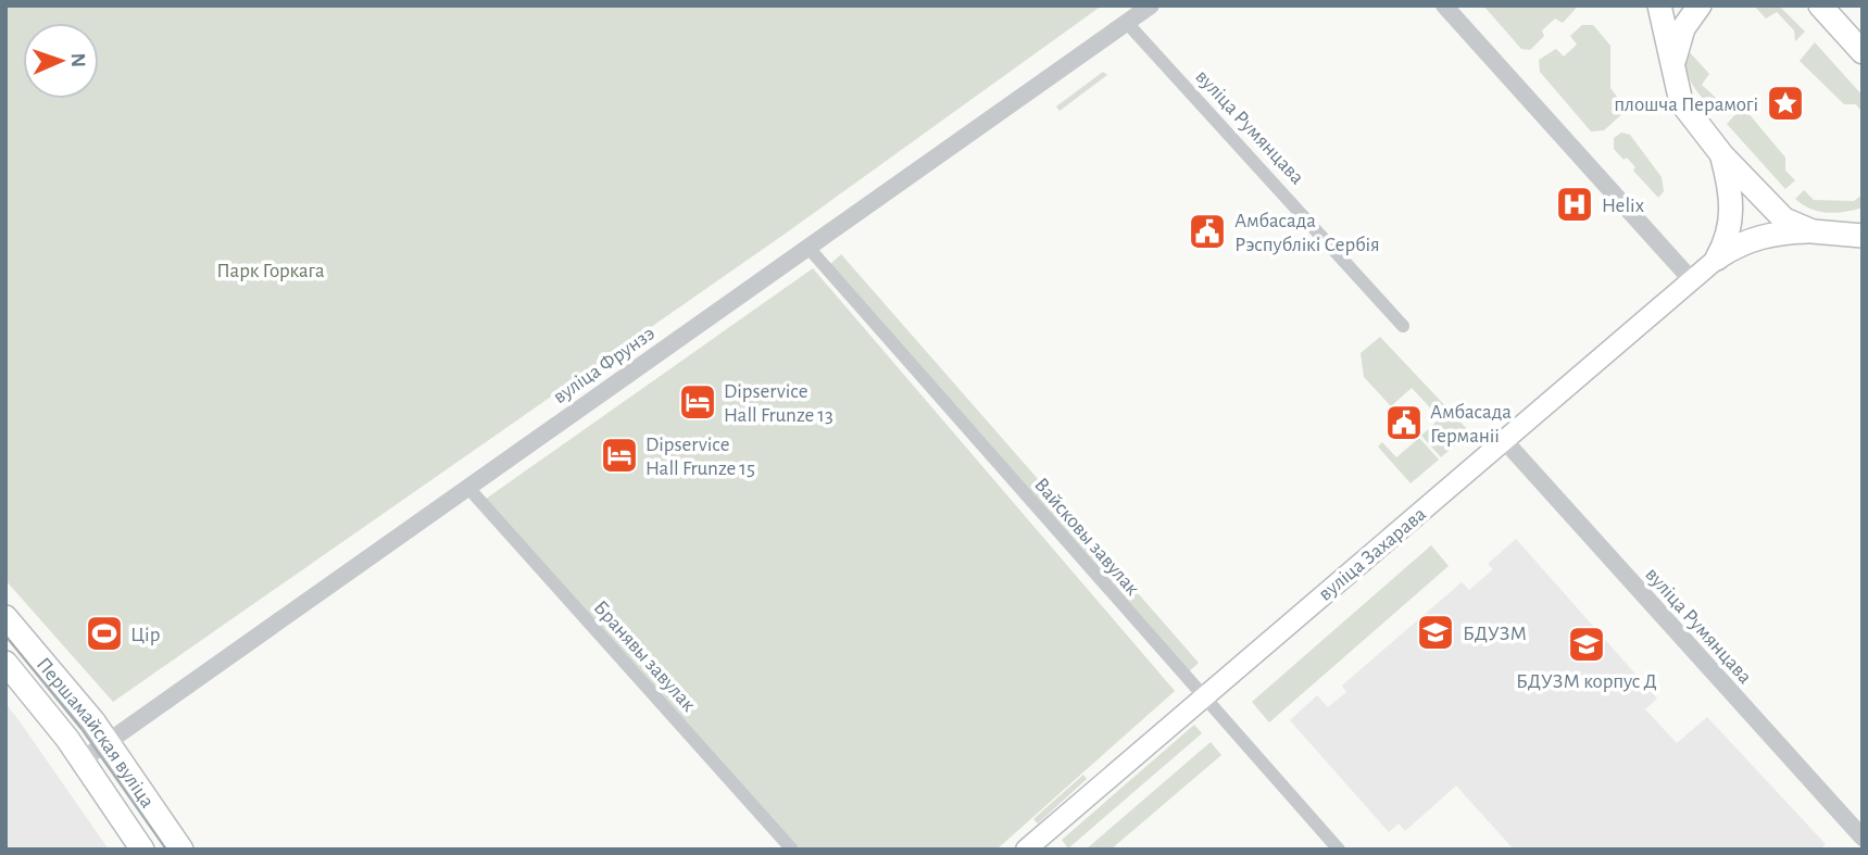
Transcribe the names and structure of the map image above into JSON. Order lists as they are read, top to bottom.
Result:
{
  "streets": {
    "main road": ["вуліца Захарава", "Першамайская вуліца"],
    "street": [
      "вуліца Румянцава",
      "вуліца Фрунзэ",
      "Вайсковы завулак",
      "Бранявы завулак"
    ]
  },
  "crossings": [
    ["вуліца Румянцава", "вуліца Фрунзэ"],
    ["вуліца Румянцава", "вуліца Захарава"],
    ["вуліца Фрунзэ", "Вайсковы завулак"],
    ["вуліца Фрунзэ", "Бранявы завулак"],
    ["вуліца Фрунзэ", "Першамайская вуліца"],
    ["Вайсковы завулак", "вуліца Захарава"]
  ],
  "parks": ["Парк Горкага"],
  "places": {
    "place": ["плошча Перамогі"],
    "hospital": ["Helix"],
    "public building": ["Амбасада Рэспублікі Сербія", "Амбасада Германіі"],
    "hotel": ["Dipservice Hall Frunze 13", "Dipservice Hall Frunze 15"],
    "school or university": ["БДУЗМ", "БДУЗМ корпус Д"],
    "sports": ["Цір"]
  },
  "north": "right"
}
